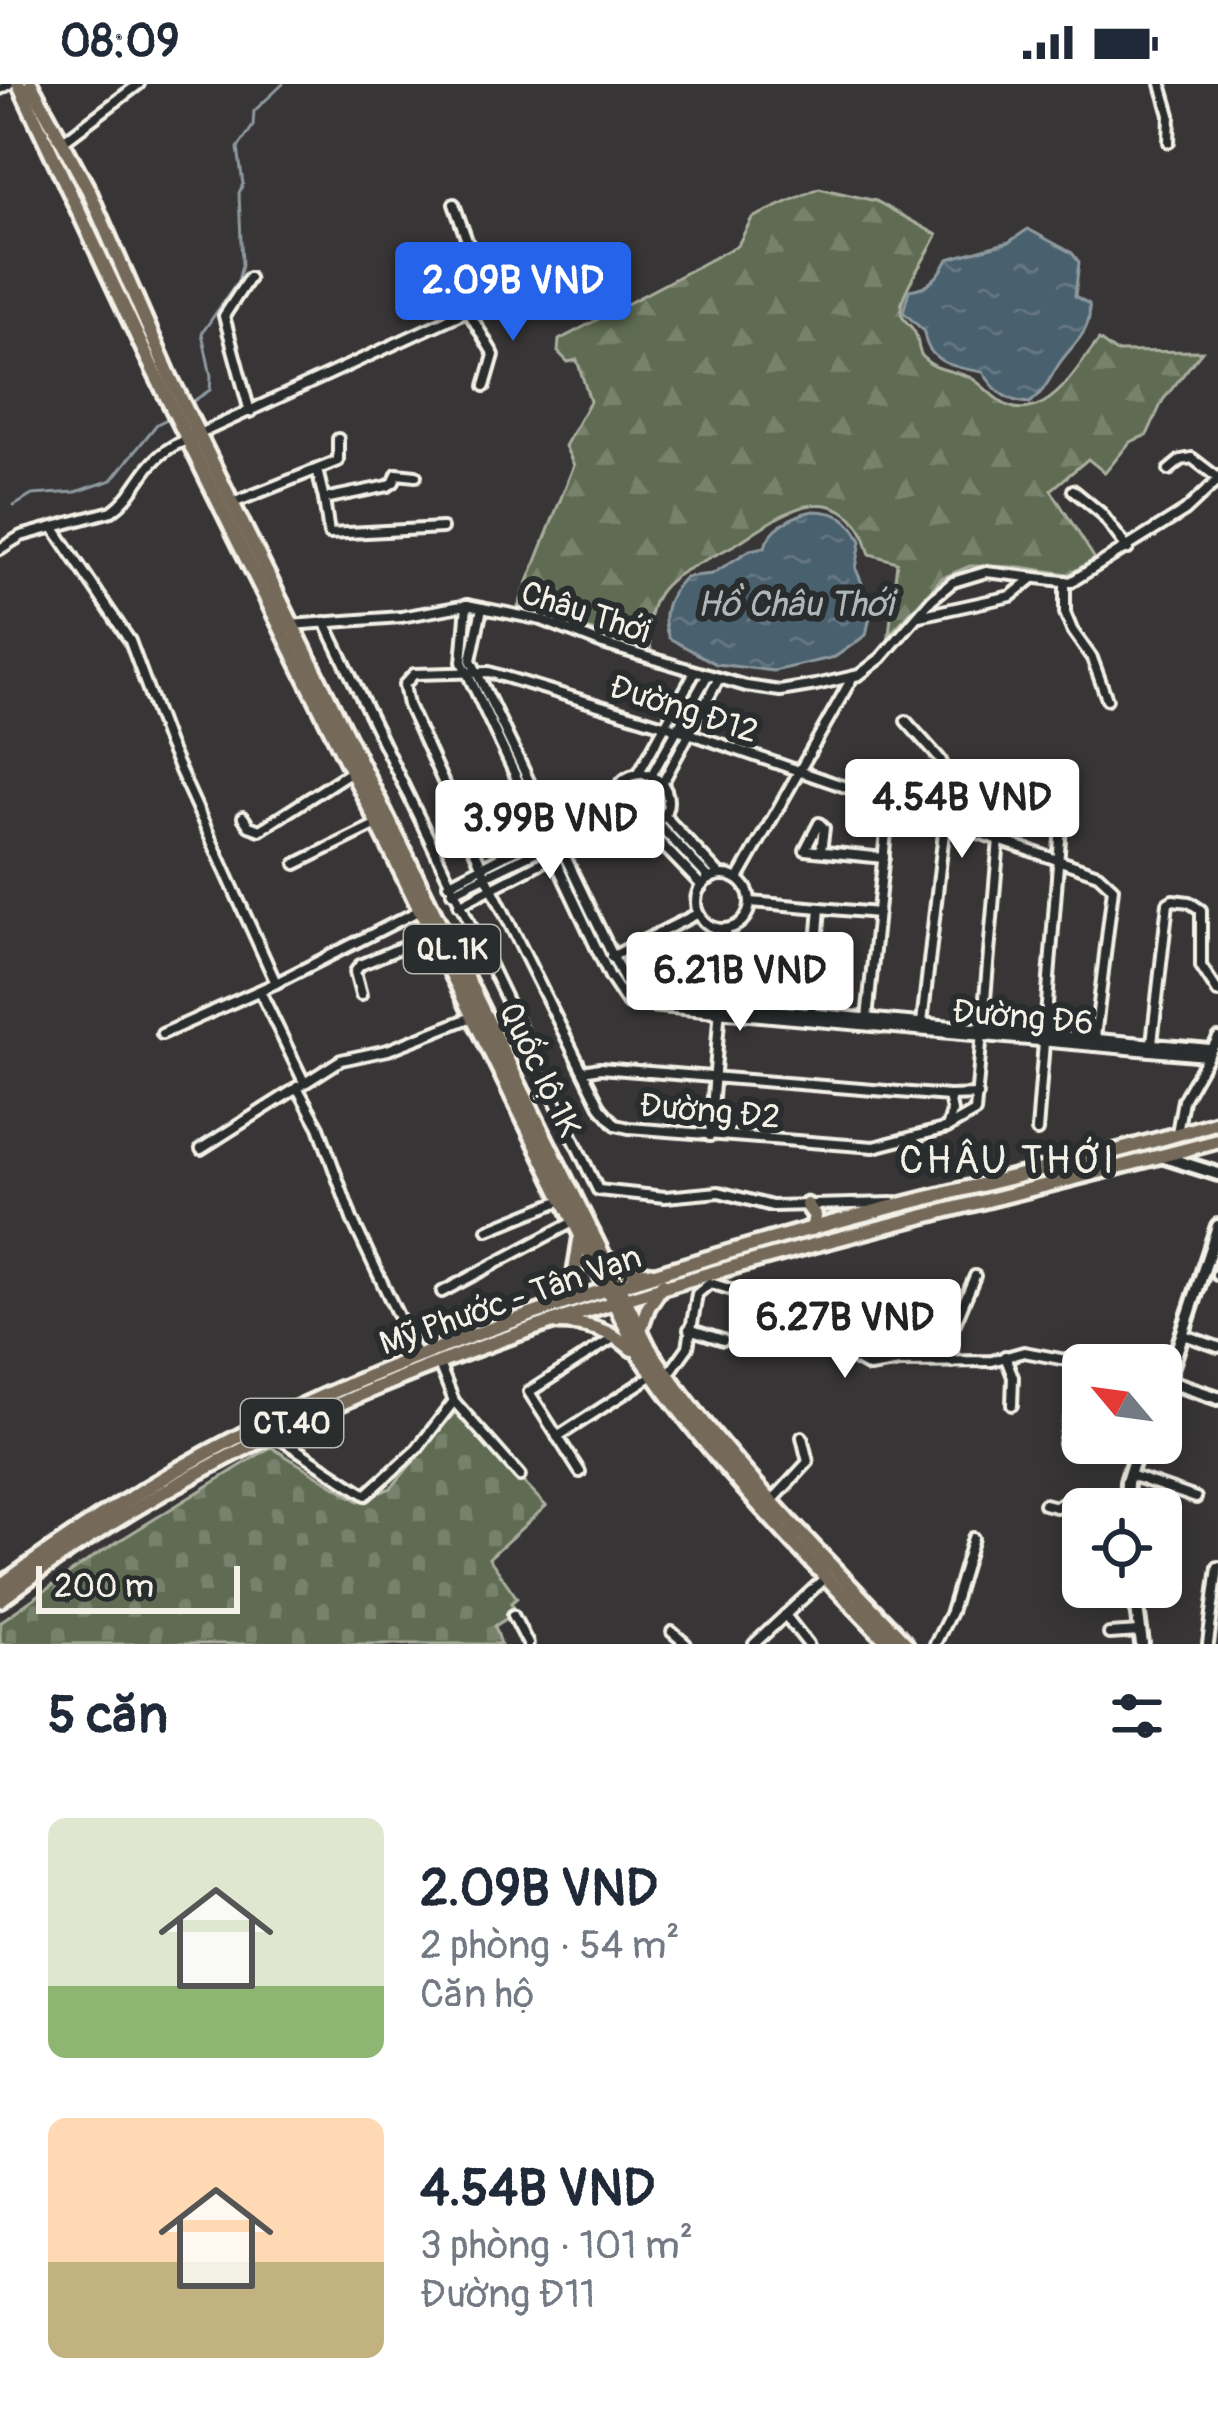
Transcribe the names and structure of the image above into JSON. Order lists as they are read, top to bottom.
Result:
{
  "streets": {
    "main road": [
      "QL.1K",
      "Quốc lộ 1K",
      "Mỹ Phước - Tân Vạn",
      "CT.40"
    ],
    "street": [
      "Châu Thới",
      "Đường Đ12",
      "Đường Đ6",
      "Đường Đ2"
    ]
  },
  "crossings": [
    ["Châu Thới", "Đường Đ6"],
    ["Châu Thới", "Quốc lộ 1K"],
    ["Đường Đ12", "Đường Đ6"],
    ["Đường Đ12", "Đường Đ2"],
    ["QL.1K", "Quốc lộ 1K"],
    ["Đường Đ6", "Đường Đ2"],
    ["Quốc lộ 1K", "Mỹ Phước - Tân Vạn"]
  ],
  "districts": ["CHÂU THỚI"],
  "water": ["Hồ Châu Thới"],
  "scale_bar": "200 m",
  "north": "top left",
  "page": {
    "status": "08:09",
    "price": [
      "2.09B VND",
      "4.54B VND",
      "3.99B VND",
      "6.21B VND",
      "6.27B VND"
    ],
    "scale": "200 m",
    "heading": "5 căn",
    "list": [
      {
        "name": "2.09B VND",
        "note": "2 phòng · 54 m² · Căn hộ"
      },
      {
        "name": "4.54B VND",
        "note": "3 phòng · 101 m² · Đường Đ11"
      }
    ]
  }
}
